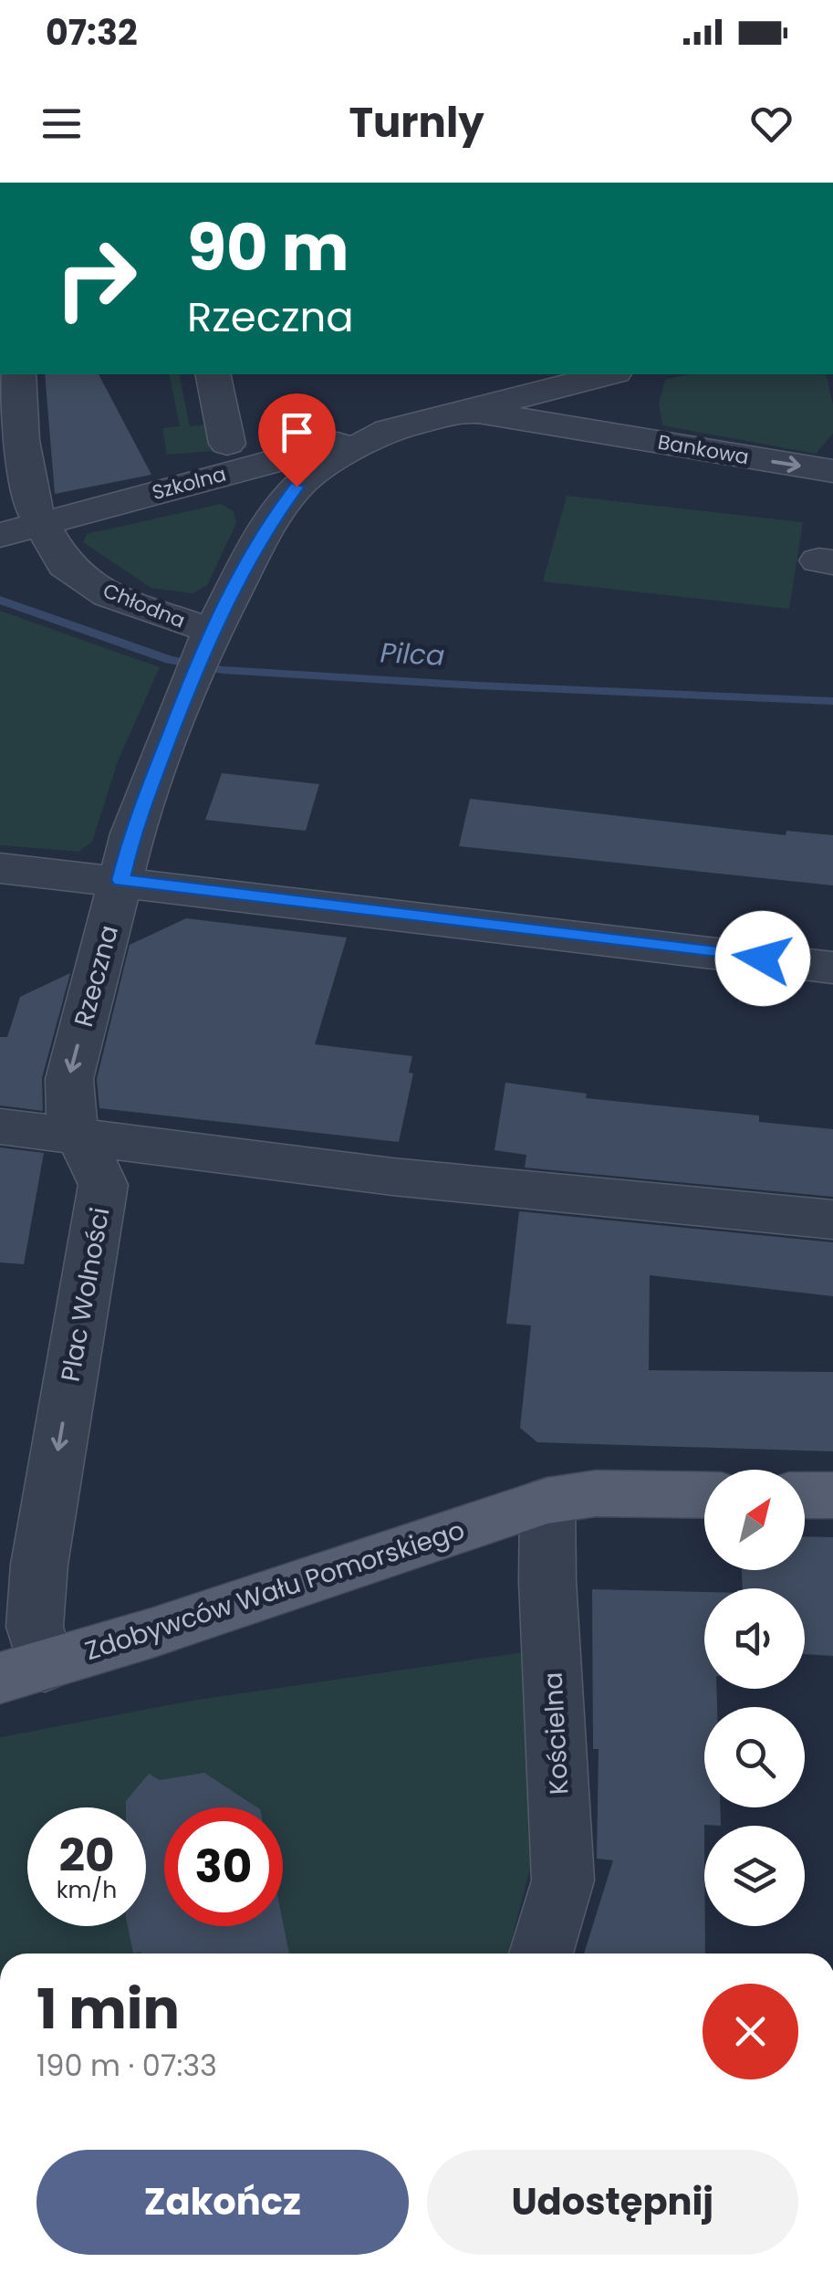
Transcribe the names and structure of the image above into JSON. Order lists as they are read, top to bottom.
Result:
{
  "streets": {
    "main road": ["Zdobywców Wału Pomorskiego"],
    "street": [
      "Bankowa",
      "Szkolna",
      "Chłodna",
      "Rzeczna",
      "Plac Wolności",
      "Kościelna"
    ]
  },
  "crossings": [
    ["Bankowa", "Rzeczna"],
    ["Szkolna", "Chłodna"],
    ["Szkolna", "Rzeczna"],
    ["Chłodna", "Rzeczna"],
    ["Rzeczna", "Plac Wolności"],
    ["Plac Wolności", "Zdobywców Wału Pomorskiego"],
    ["Zdobywców Wału Pomorskiego", "Kościelna"]
  ],
  "one_way": ["Bankowa", "Plac Wolności"],
  "water": ["Pilca"],
  "north": "top right",
  "page": {
    "status": "07:32",
    "header": "Turnly",
    "turn": ["90 m", "Rzeczna"],
    "speed": "20 km/h",
    "limit": "30",
    "heading": ["1 min", "190 m · 07:33"],
    "buttons": ["Zakończ", "Udostępnij"]
  }
}
